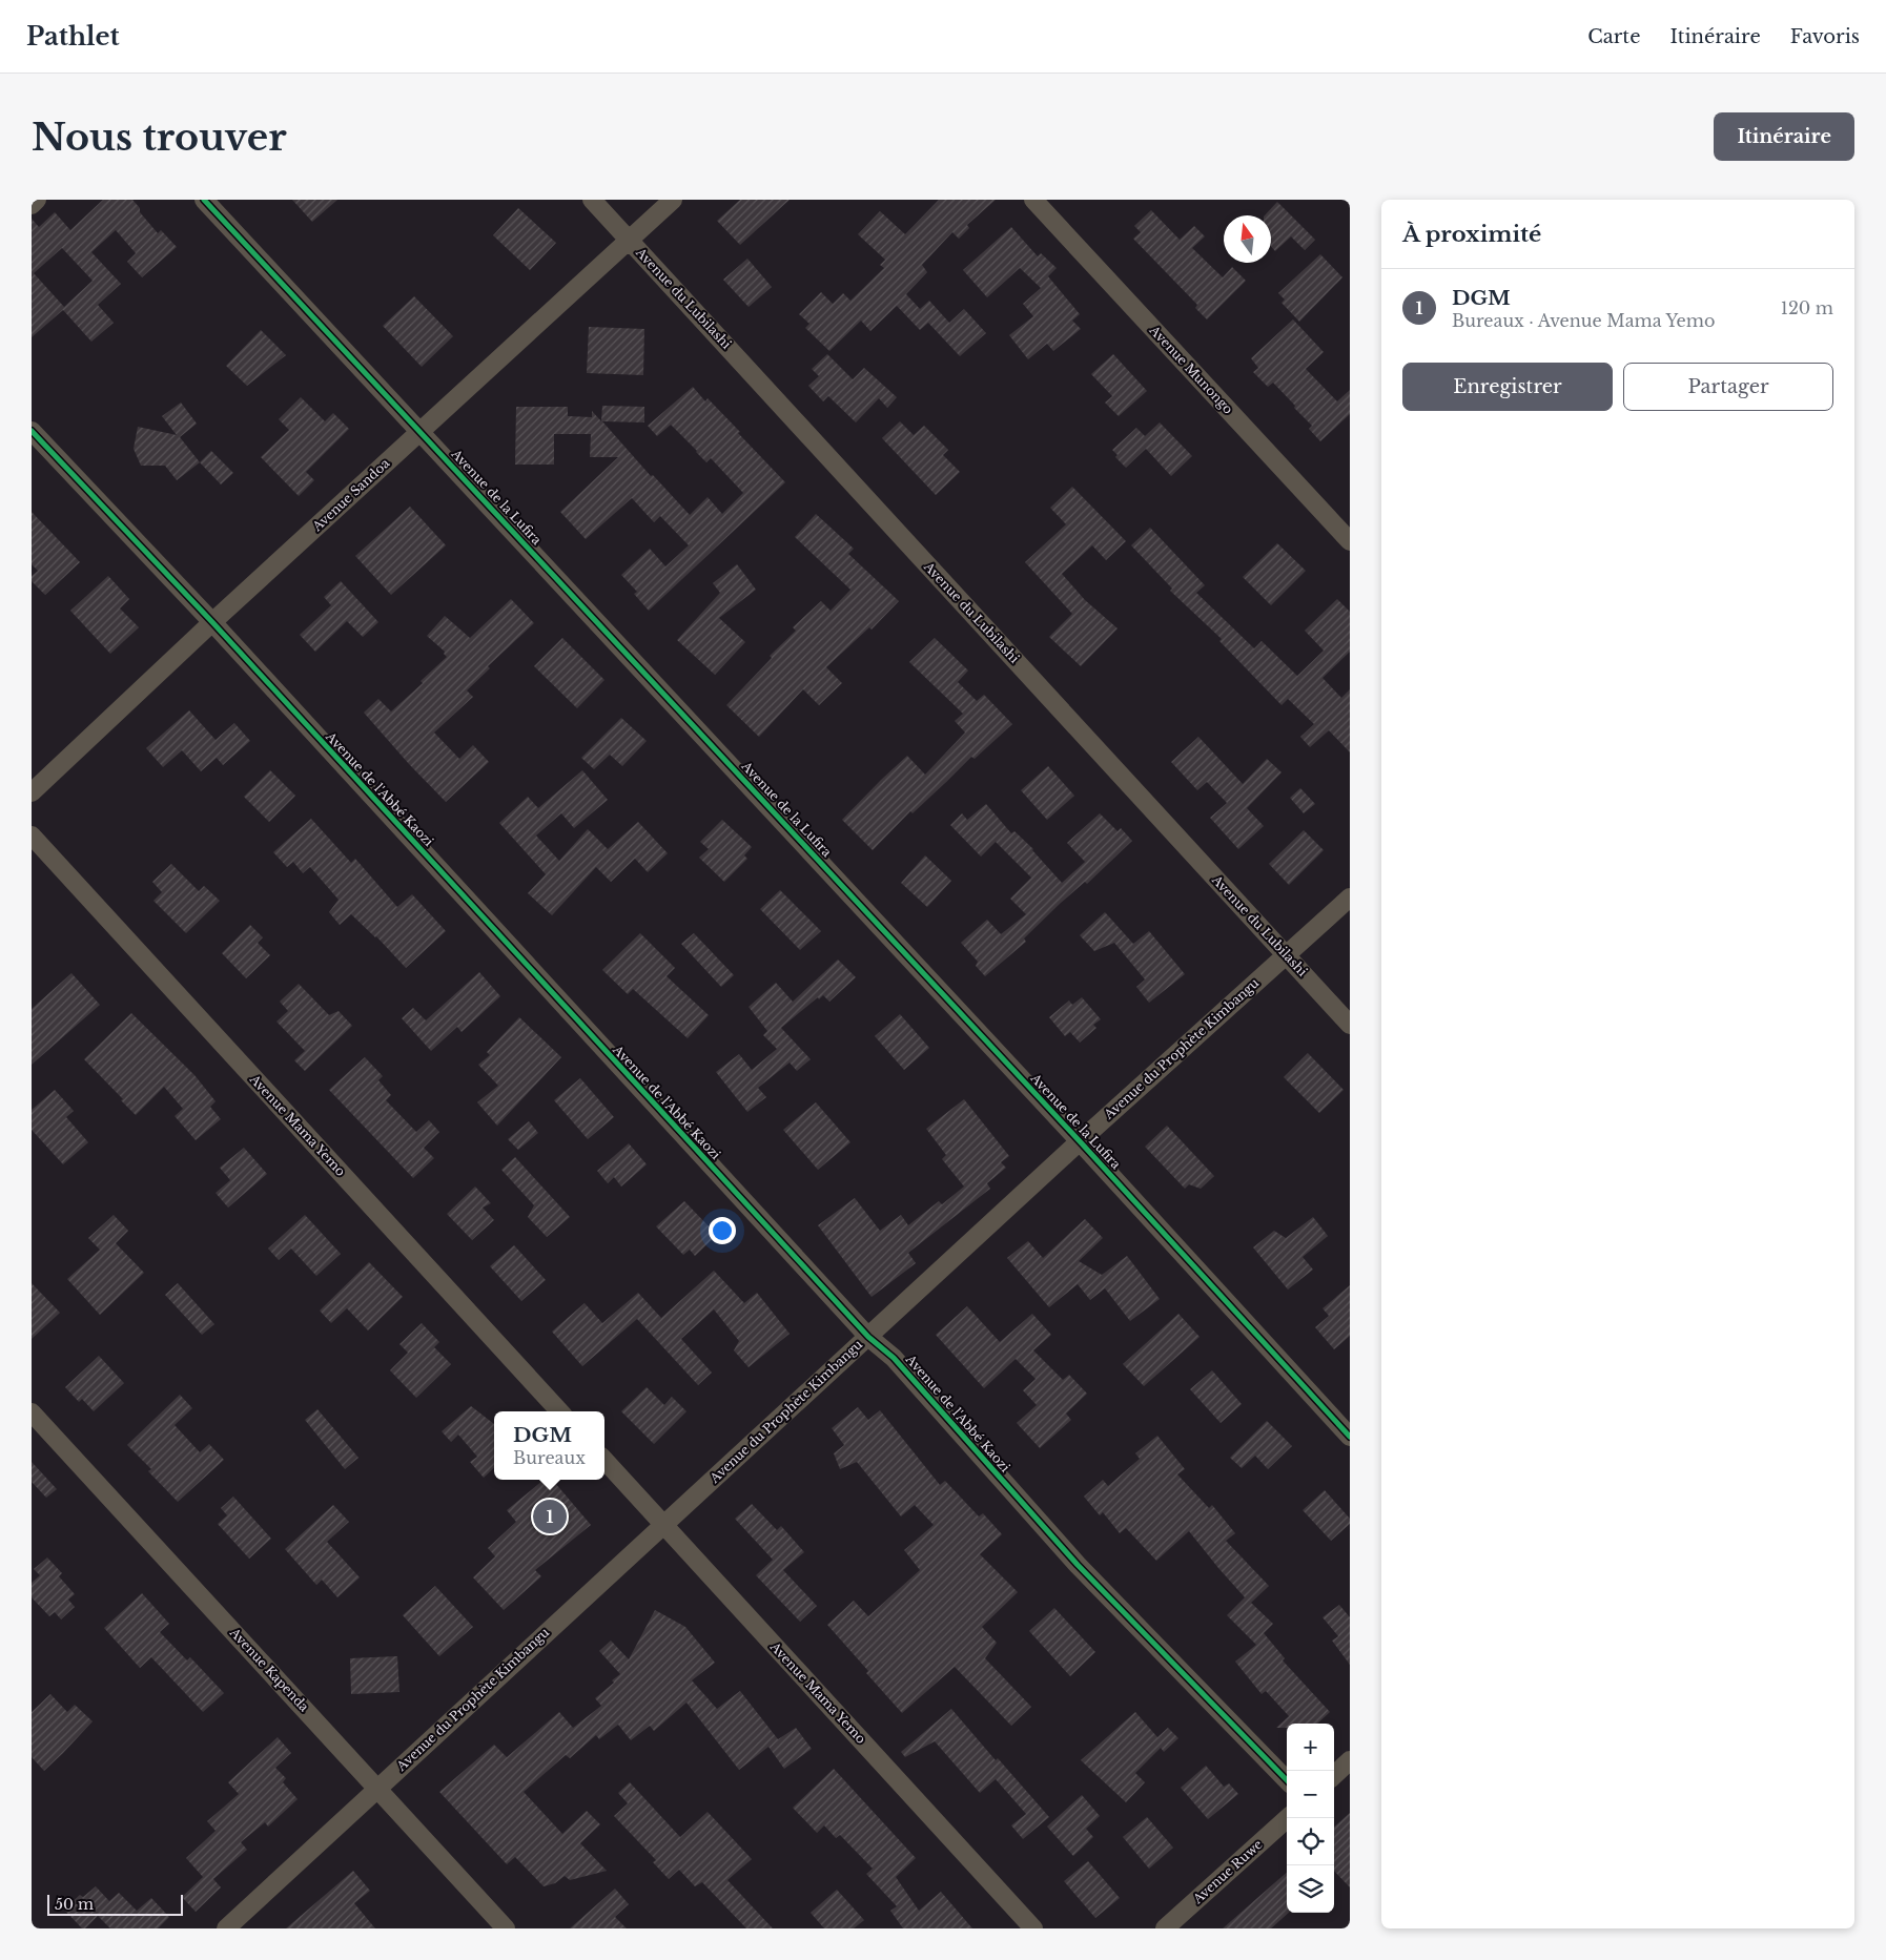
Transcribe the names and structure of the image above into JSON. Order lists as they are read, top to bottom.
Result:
{
  "streets": {
    "street": [
      "Avenue du Lubilashi",
      "Avenue Munongo",
      "Avenue Sandoa",
      "Avenue de la Lufira",
      "Avenue de l'Abbé Kaozi",
      "Avenue du Prophète Kimbangu",
      "Avenue Mama Yemo",
      "Avenue Kapenda",
      "Avenue Ruwe"
    ]
  },
  "crossings": [
    ["Avenue du Lubilashi", "Avenue Sandoa"],
    ["Avenue du Lubilashi", "Avenue du Prophète Kimbangu"],
    ["Avenue Sandoa", "Avenue de la Lufira"],
    ["Avenue Sandoa", "Avenue de l'Abbé Kaozi"],
    ["Avenue de la Lufira", "Avenue du Prophète Kimbangu"],
    ["Avenue de l'Abbé Kaozi", "Avenue du Prophète Kimbangu"],
    ["Avenue du Prophète Kimbangu", "Avenue Mama Yemo"],
    ["Avenue du Prophète Kimbangu", "Avenue Kapenda"]
  ],
  "scale_bar": "50 m",
  "north": "top",
  "page": {
    "header": "Pathlet",
    "nav": ["Carte", "Itinéraire", "Favoris"],
    "buttons": [
      "Itinéraire",
      ["Enregistrer", "Partager"]
    ],
    "title": "Nous trouver",
    "heading": "À proximité",
    "list": [
      {
        "mark": "1",
        "name": "DGM",
        "note": "Bureaux · Avenue Mama Yemo",
        "value": "120 m"
      }
    ],
    "popup": ["DGM", "Bureaux"],
    "pins": "1",
    "map_buttons": ["+", "−"],
    "scale": "50 m"
  }
}
